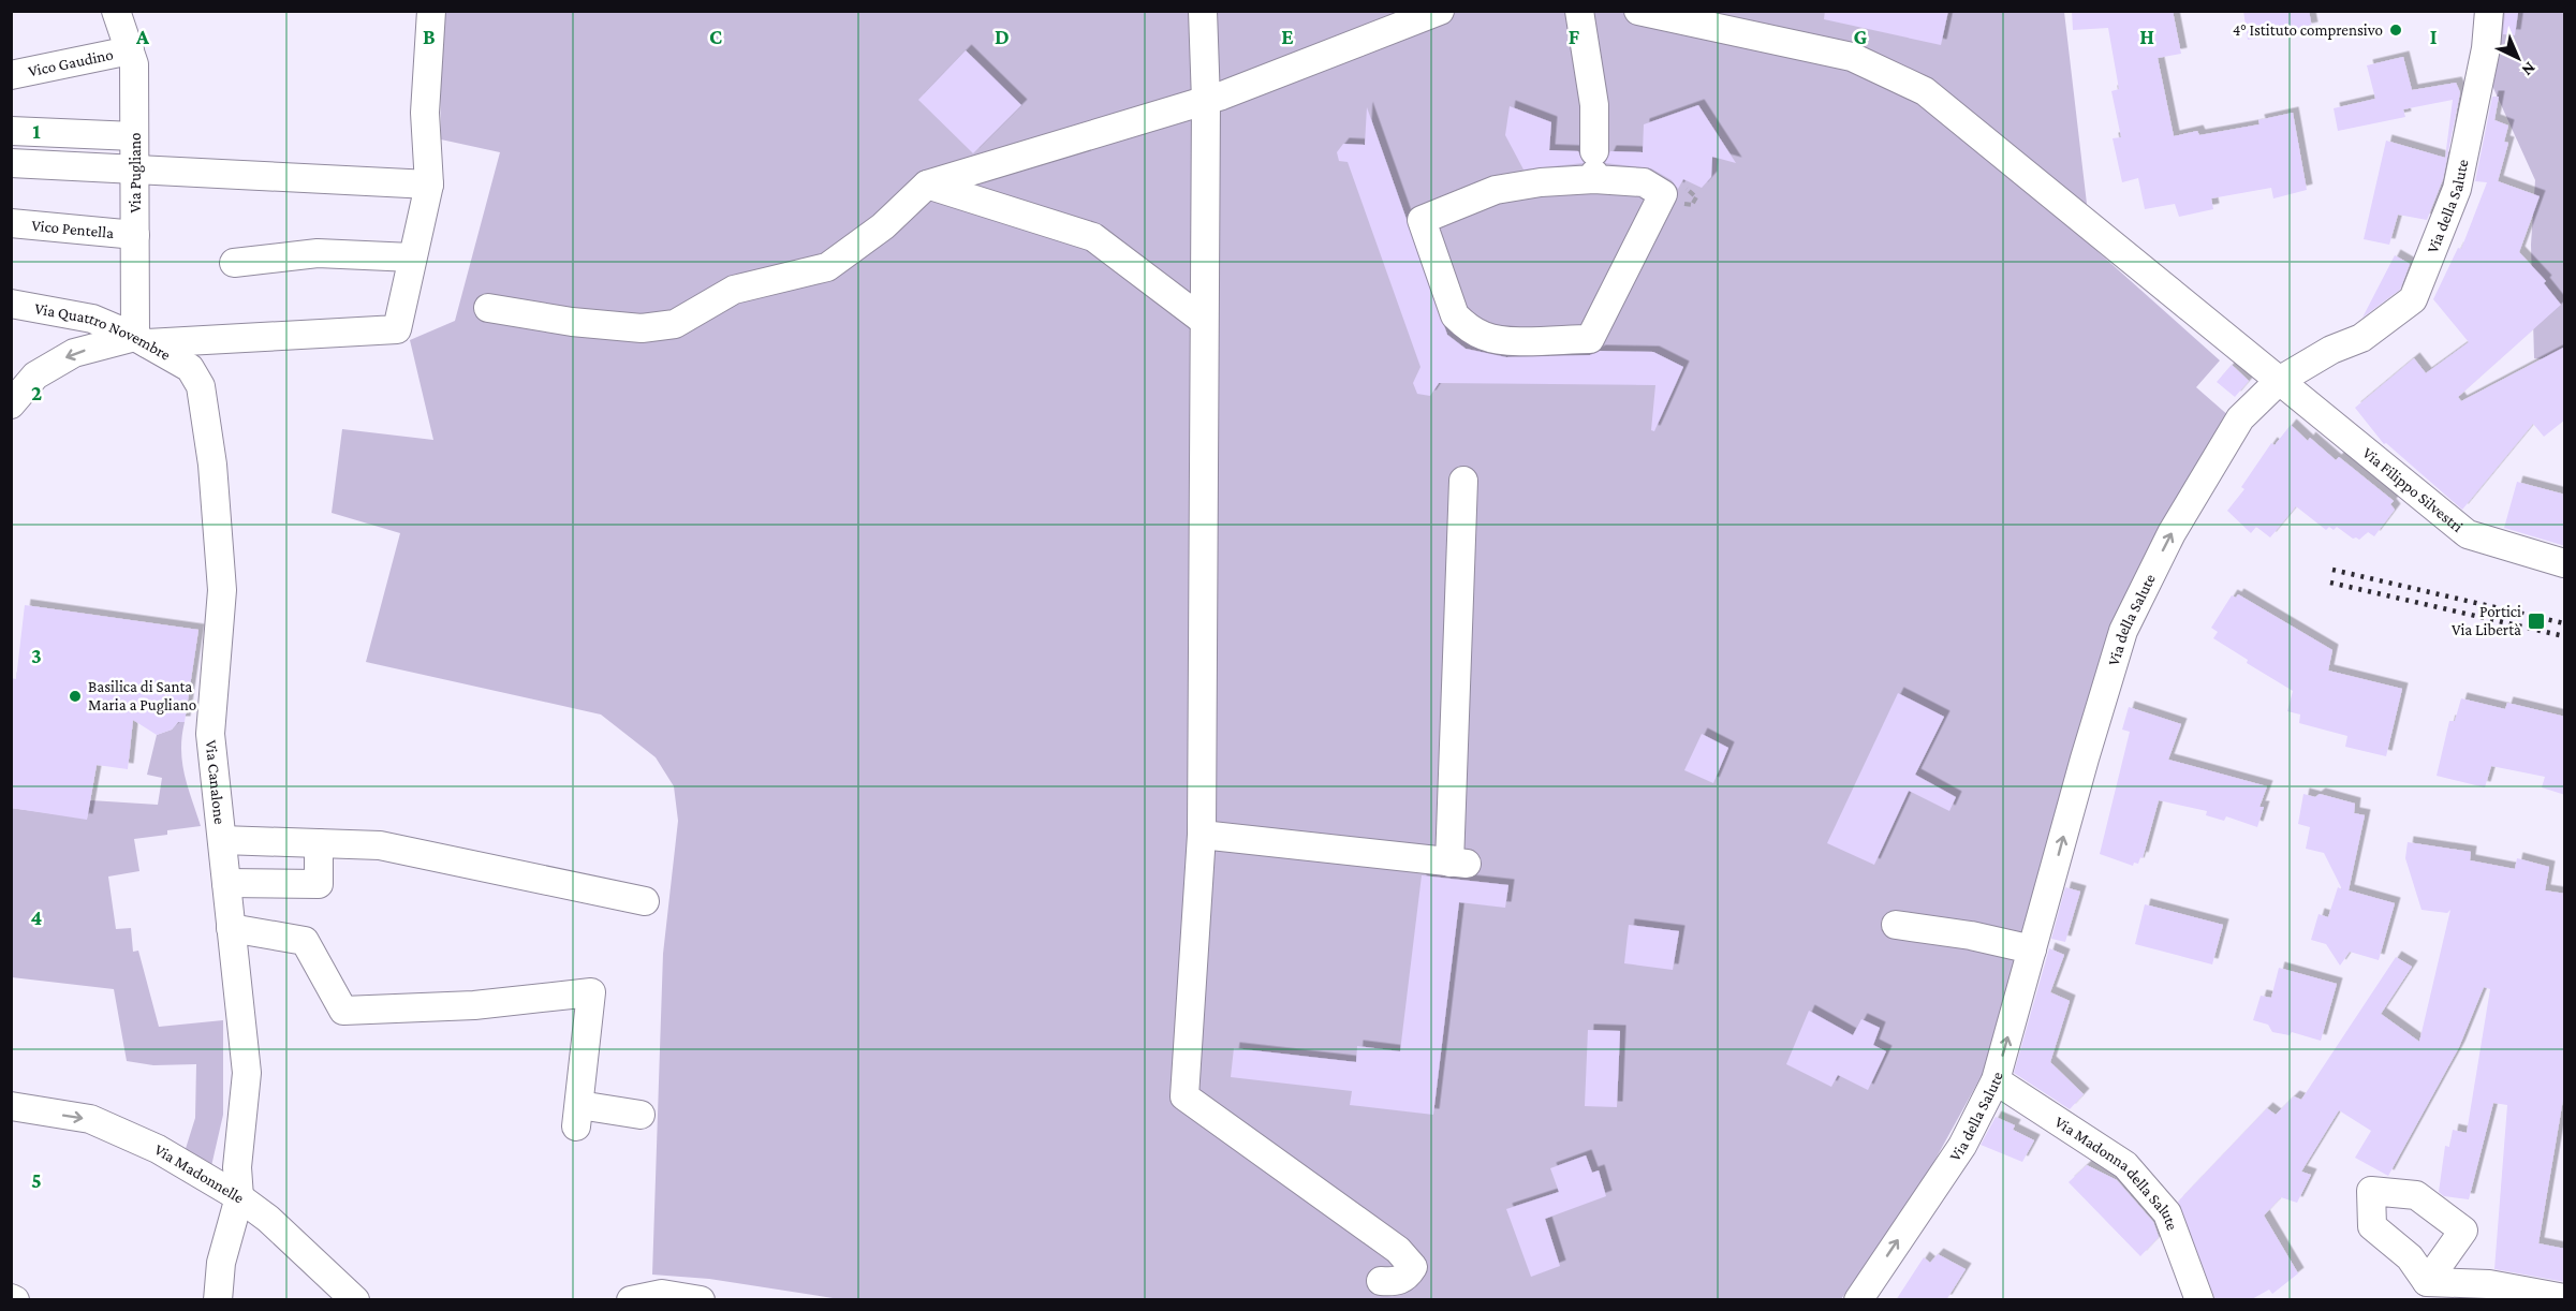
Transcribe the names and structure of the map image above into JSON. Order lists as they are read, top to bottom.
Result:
{
  "streets": {
    "street": [
      "Vico Gaudino",
      "Via Pugliano",
      "Via della Salute",
      "Vico Pentella",
      "Via Quattro Novembre",
      "Via Filippo Silvestri",
      "Via Canalone",
      "Via Madonnelle",
      "Via Madonna della Salute"
    ]
  },
  "crossings": [
    ["Vico Gaudino", "Via Pugliano"],
    ["Via Pugliano", "Vico Pentella"],
    ["Via Pugliano", "Via Quattro Novembre"],
    ["Via della Salute", "Via Filippo Silvestri"],
    ["Via della Salute", "Via Madonna della Salute"],
    ["Via Quattro Novembre", "Via Canalone"],
    ["Via Canalone", "Via Madonnelle"]
  ],
  "one_way": ["Via della Salute", "Via Madonnelle"],
  "places": {
    "other": ["4° Istituto comprensivo", "Basilica di Santa Maria a Pugliano"],
    "transit": ["Portici Via Libertà"]
  },
  "north": "bottom right",
  "grid": {
    "columns": [
      "A",
      "B",
      "C",
      "D",
      "E",
      "F",
      "G",
      "H",
      "I"
    ],
    "rows": [
      "1",
      "2",
      "3",
      "4",
      "5"
    ]
  }
}
